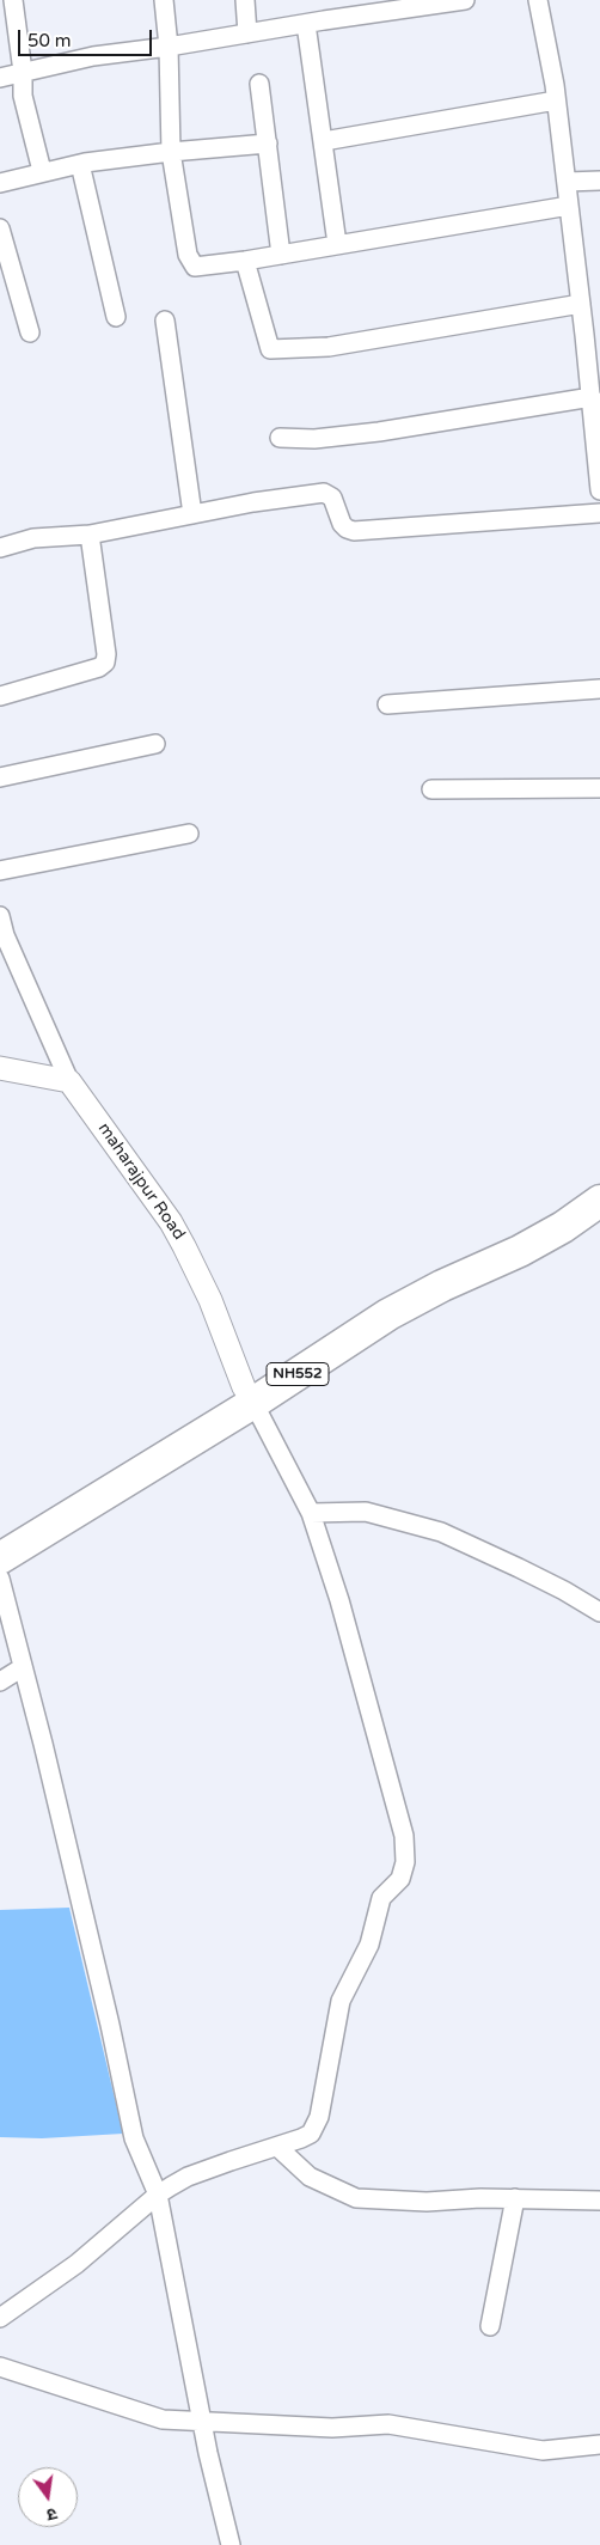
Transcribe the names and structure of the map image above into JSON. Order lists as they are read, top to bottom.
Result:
{
  "streets": {
    "highway": ["NH552"],
    "street": ["maharajpur Road"]
  },
  "crossings": [
    ["maharajpur Road", "NH552"]
  ],
  "scale_bar": "50 m",
  "north": "bottom"
}
